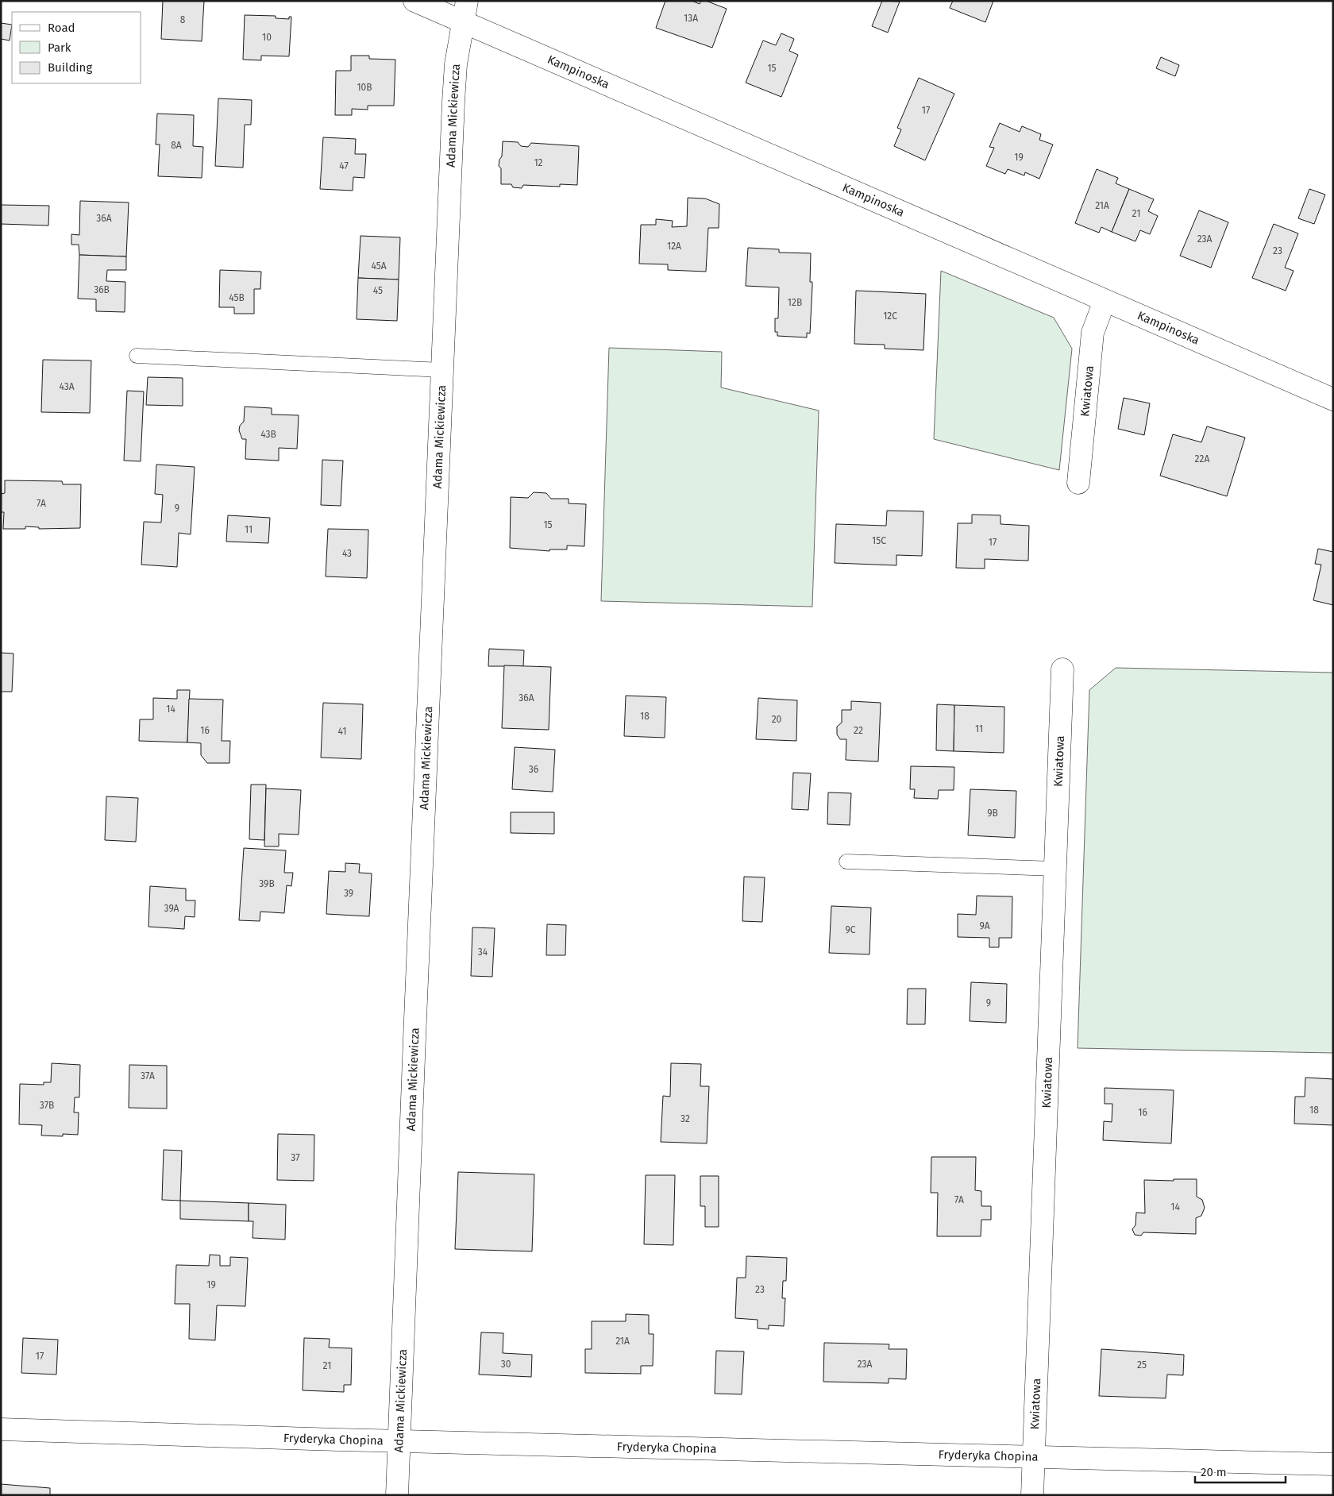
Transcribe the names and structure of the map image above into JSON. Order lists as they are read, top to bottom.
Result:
{
  "streets": {
    "street": [
      "Kampinoska",
      "Adama Mickiewicza",
      "Kwiatowa",
      "Fryderyka Chopina"
    ]
  },
  "crossings": [
    ["Kampinoska", "Adama Mickiewicza"],
    ["Kampinoska", "Kwiatowa"],
    ["Adama Mickiewicza", "Fryderyka Chopina"],
    ["Kwiatowa", "Fryderyka Chopina"]
  ],
  "house_numbers": [
    "13A",
    "8",
    "10",
    "15",
    "10B",
    "17",
    "8A",
    "19",
    "12",
    "47",
    "21A",
    "21",
    "36A",
    "23A",
    "12A",
    "23",
    "45A",
    "36B",
    "45",
    "45B",
    "12B",
    "12C",
    "43A",
    "43B",
    "22A",
    "7A",
    "9",
    "15",
    "11",
    "15C",
    "17",
    "43",
    "36A",
    "14",
    "18",
    "20",
    "11",
    "16",
    "22",
    "41",
    "36",
    "9B",
    "39B",
    "39",
    "39A",
    "9A",
    "9C",
    "34",
    "9",
    "37A",
    "37B",
    "18",
    "16",
    "32",
    "37",
    "7A",
    "14",
    "19",
    "23",
    "21A",
    "17",
    "30",
    "23A",
    "25",
    "21"
  ],
  "legend": ["Road", "Park", "Building"],
  "scale_bar": "20 m"
}
